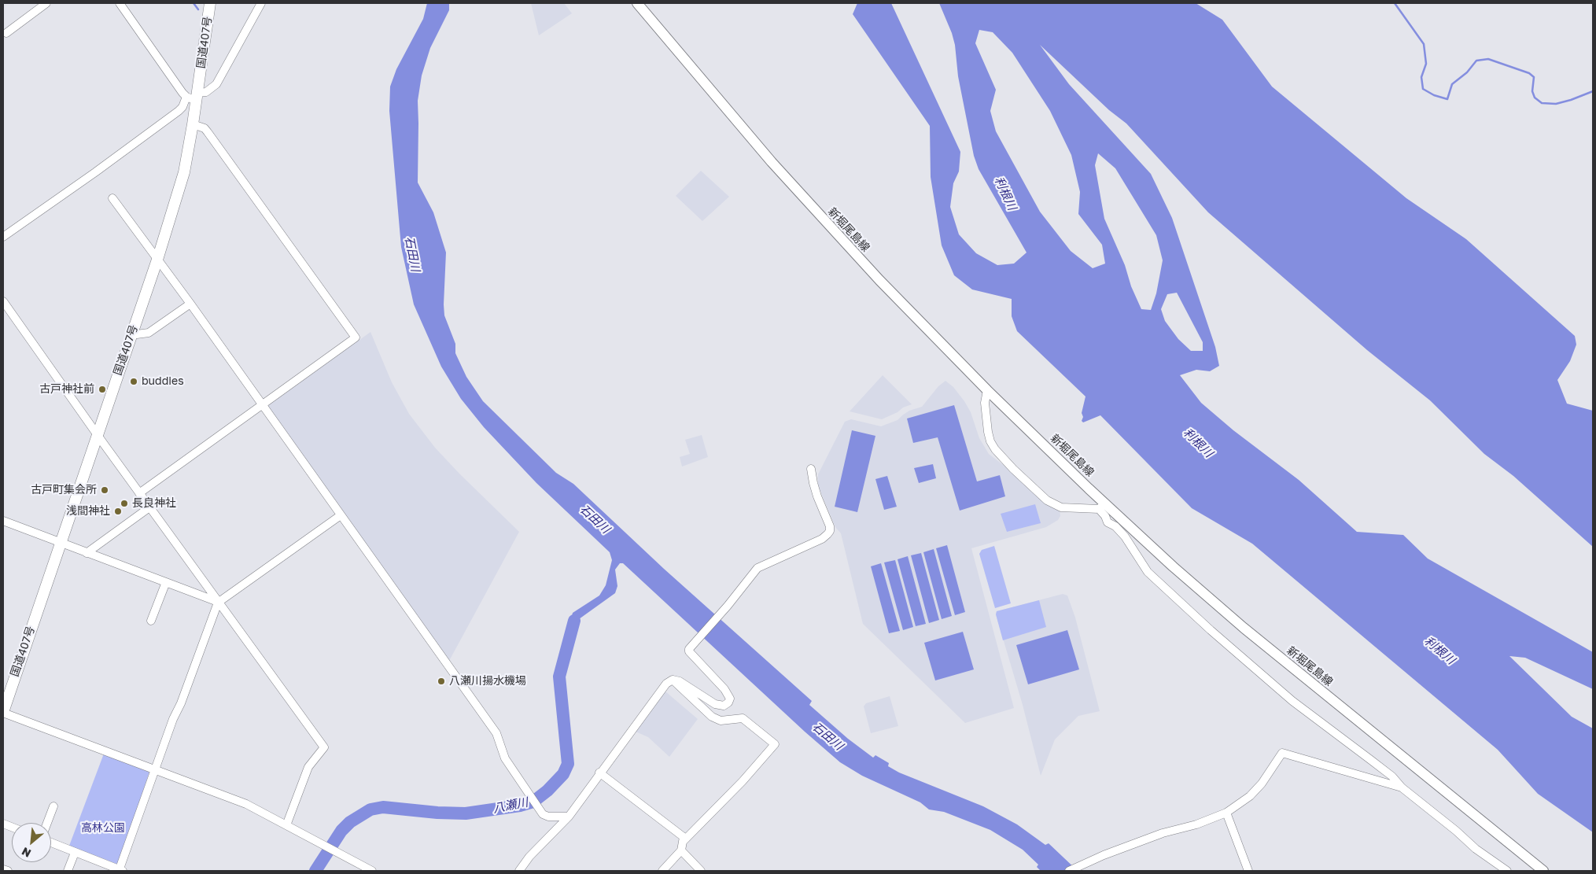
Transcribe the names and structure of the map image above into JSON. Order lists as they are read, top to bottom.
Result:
{
  "streets": {
    "highway": ["国道407号"],
    "main road": ["新堀尾島線"]
  },
  "water": ["利根川", "石田川", "八瀬川"],
  "parks": ["高林公園"],
  "places": [
    "buddies",
    "古戸神社前",
    "古戸町集会所",
    "長良神社",
    "浅間神社",
    "八瀬川揚水機場"
  ],
  "north": "bottom left"
}
